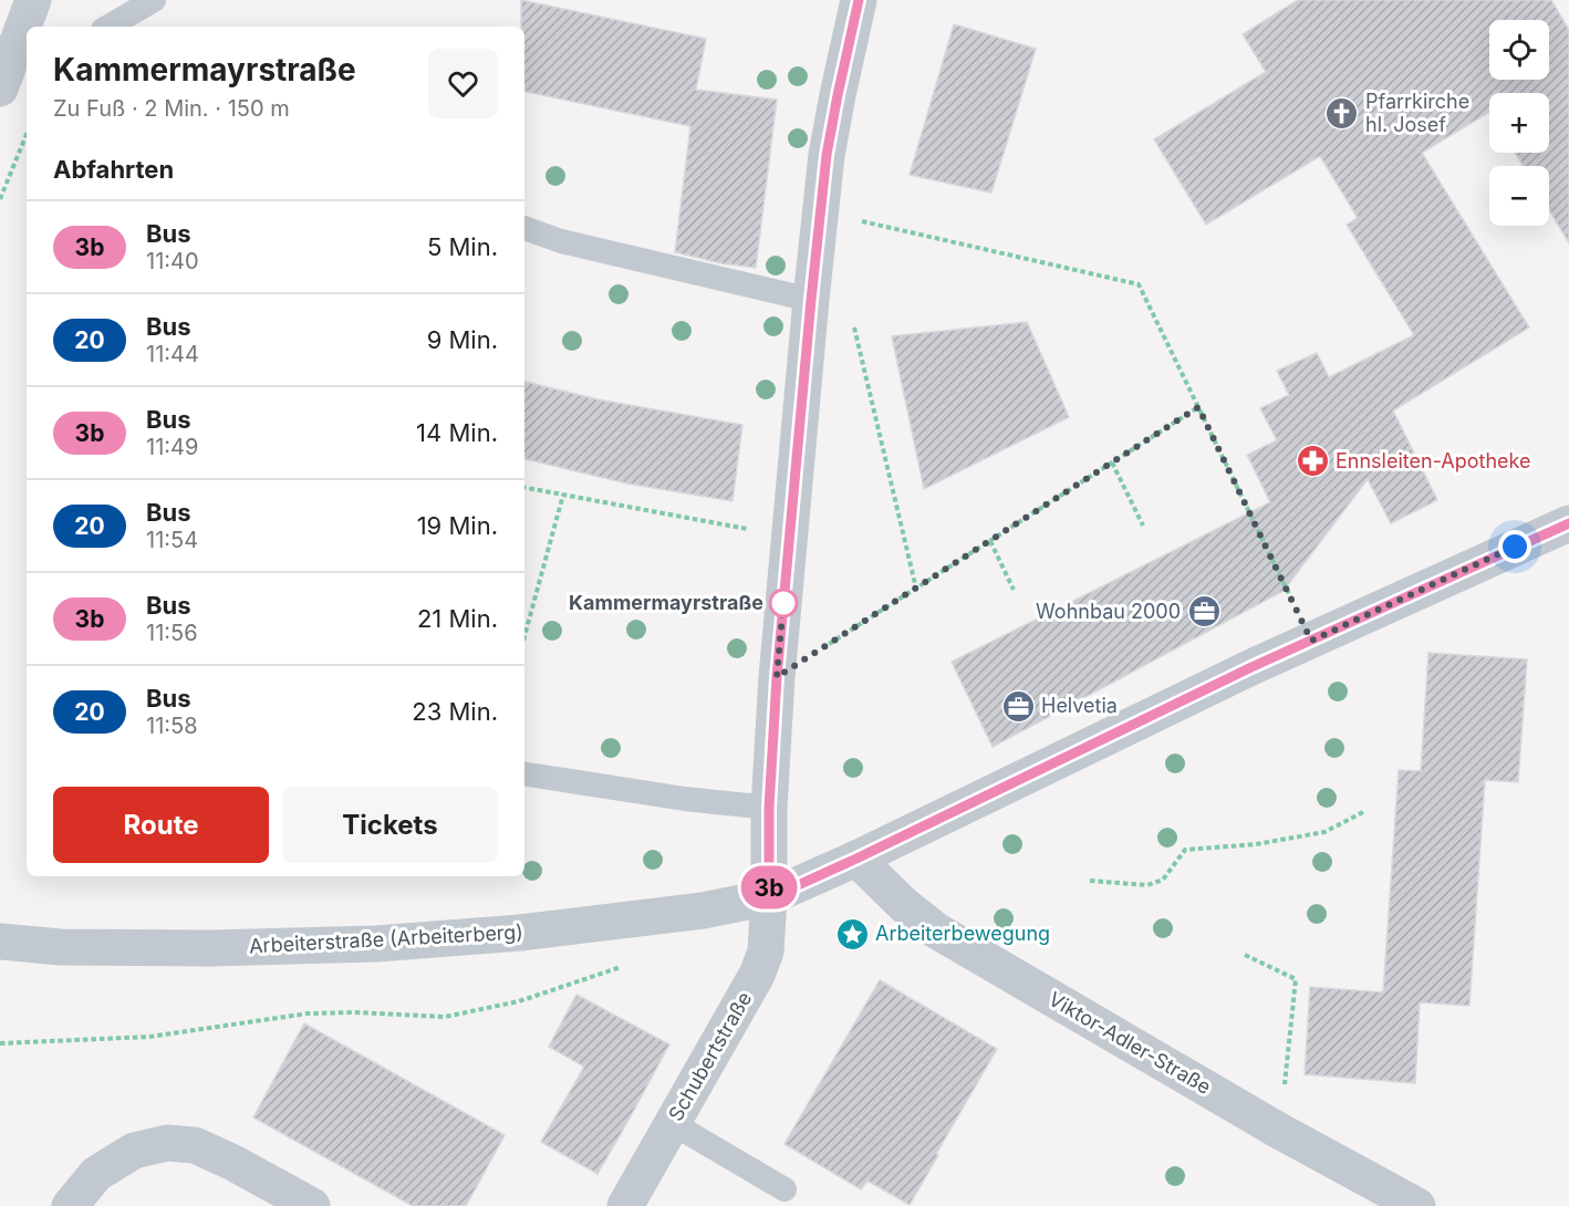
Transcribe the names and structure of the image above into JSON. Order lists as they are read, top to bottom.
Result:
{
  "streets": {
    "street": ["Arbeiterstraße (Arbeiterberg)", "Viktor-Adler-Straße", "Schubertstraße"]
  },
  "crossings": [
    ["Arbeiterstraße (Arbeiterberg)", "Viktor-Adler-Straße"],
    ["Arbeiterstraße (Arbeiterberg)", "Schubertstraße"]
  ],
  "places": {
    "church": ["Pfarrkirche hl. Josef"],
    "pharmacy": ["Ennsleiten-Apotheke"],
    "other": ["Kammermayrstraße"],
    "office": ["Wohnbau 2000", "Helvetia"],
    "place": ["Arbeiterbewegung"]
  },
  "lines": ["bus line 3b"],
  "page": {
    "on_map": "3b",
    "map_buttons": ["+", "−"],
    "heading": [
      ["Kammermayrstraße", "Zu Fuß · 2 Min. · 150 m"],
      "Abfahrten"
    ],
    "list": [
      {
        "mark": "3b",
        "name": "Bus",
        "note": "11:40",
        "value": "5 Min."
      },
      {
        "mark": "20",
        "name": "Bus",
        "note": "11:44",
        "value": "9 Min."
      },
      {
        "mark": "3b",
        "name": "Bus",
        "note": "11:49",
        "value": "14 Min."
      },
      {
        "mark": "20",
        "name": "Bus",
        "note": "11:54",
        "value": "19 Min."
      },
      {
        "mark": "3b",
        "name": "Bus",
        "note": "11:56",
        "value": "21 Min."
      },
      {
        "mark": "20",
        "name": "Bus",
        "note": "11:58",
        "value": "23 Min."
      }
    ],
    "buttons": ["Route", "Tickets"]
  }
}
